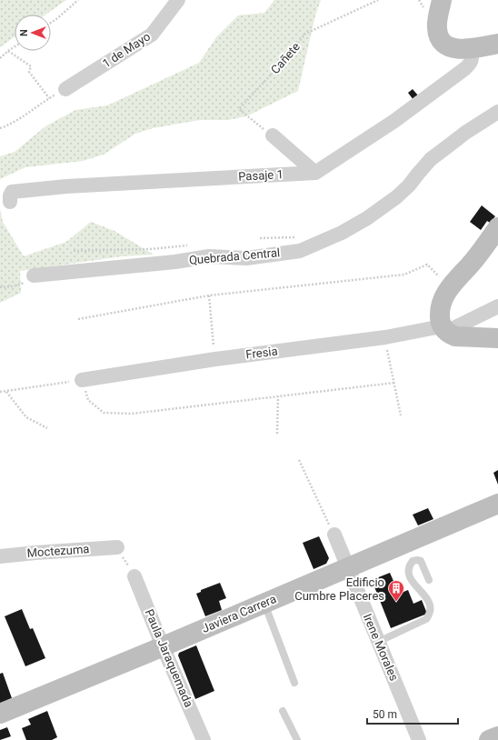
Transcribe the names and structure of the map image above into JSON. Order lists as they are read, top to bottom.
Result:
{
  "streets": {
    "street": [
      "1 de Mayo",
      "Pasaje 1",
      "Quebrada Central",
      "Fresia",
      "Moctezuma",
      "Javiera Carrera",
      "Irene Morales",
      "Paula Jaraquemada"
    ],
    "path": ["Cañete"]
  },
  "crossings": [
    ["Javiera Carrera", "Irene Morales"],
    ["Javiera Carrera", "Paula Jaraquemada"]
  ],
  "places": {
    "building": ["Edificio Cumbre Placeres"]
  },
  "scale_bar": "50 m",
  "north": "left"
}
